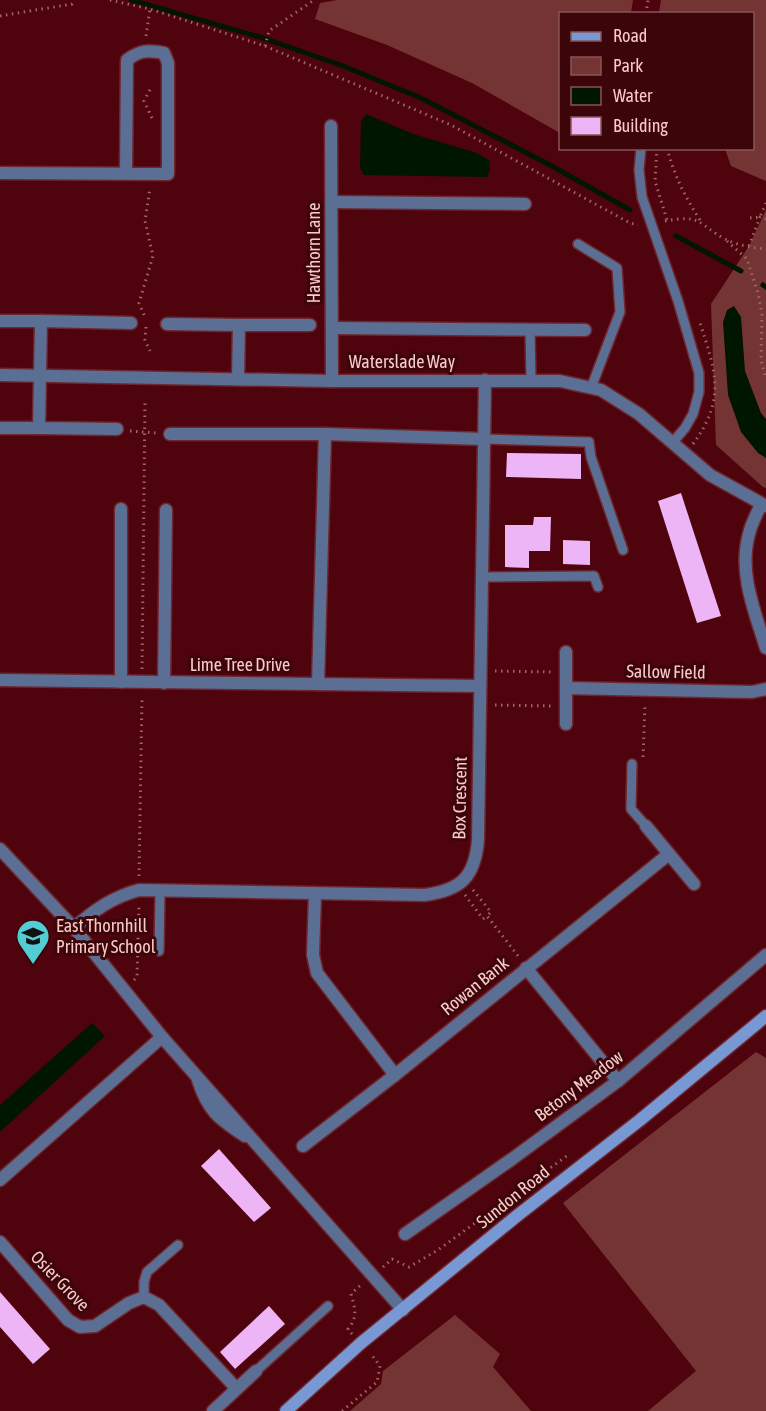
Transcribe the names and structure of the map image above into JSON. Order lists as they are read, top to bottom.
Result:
{
  "streets": {
    "street": [
      "Hawthorn Lane",
      "Waterslade Way",
      "Lime Tree Drive",
      "Sallow Field",
      "Box Crescent",
      "Rowan Bank",
      "Betony Meadow",
      "Sundon Road",
      "Osier Grove"
    ]
  },
  "crossings": [
    ["Hawthorn Lane", "Waterslade Way"],
    ["Waterslade Way", "Box Crescent"],
    ["Lime Tree Drive", "Box Crescent"]
  ],
  "places": {
    "school or university": ["East Thornhill Primary School"]
  },
  "legend": [
    "Road",
    "Park",
    "Water",
    "Building"
  ]
}
